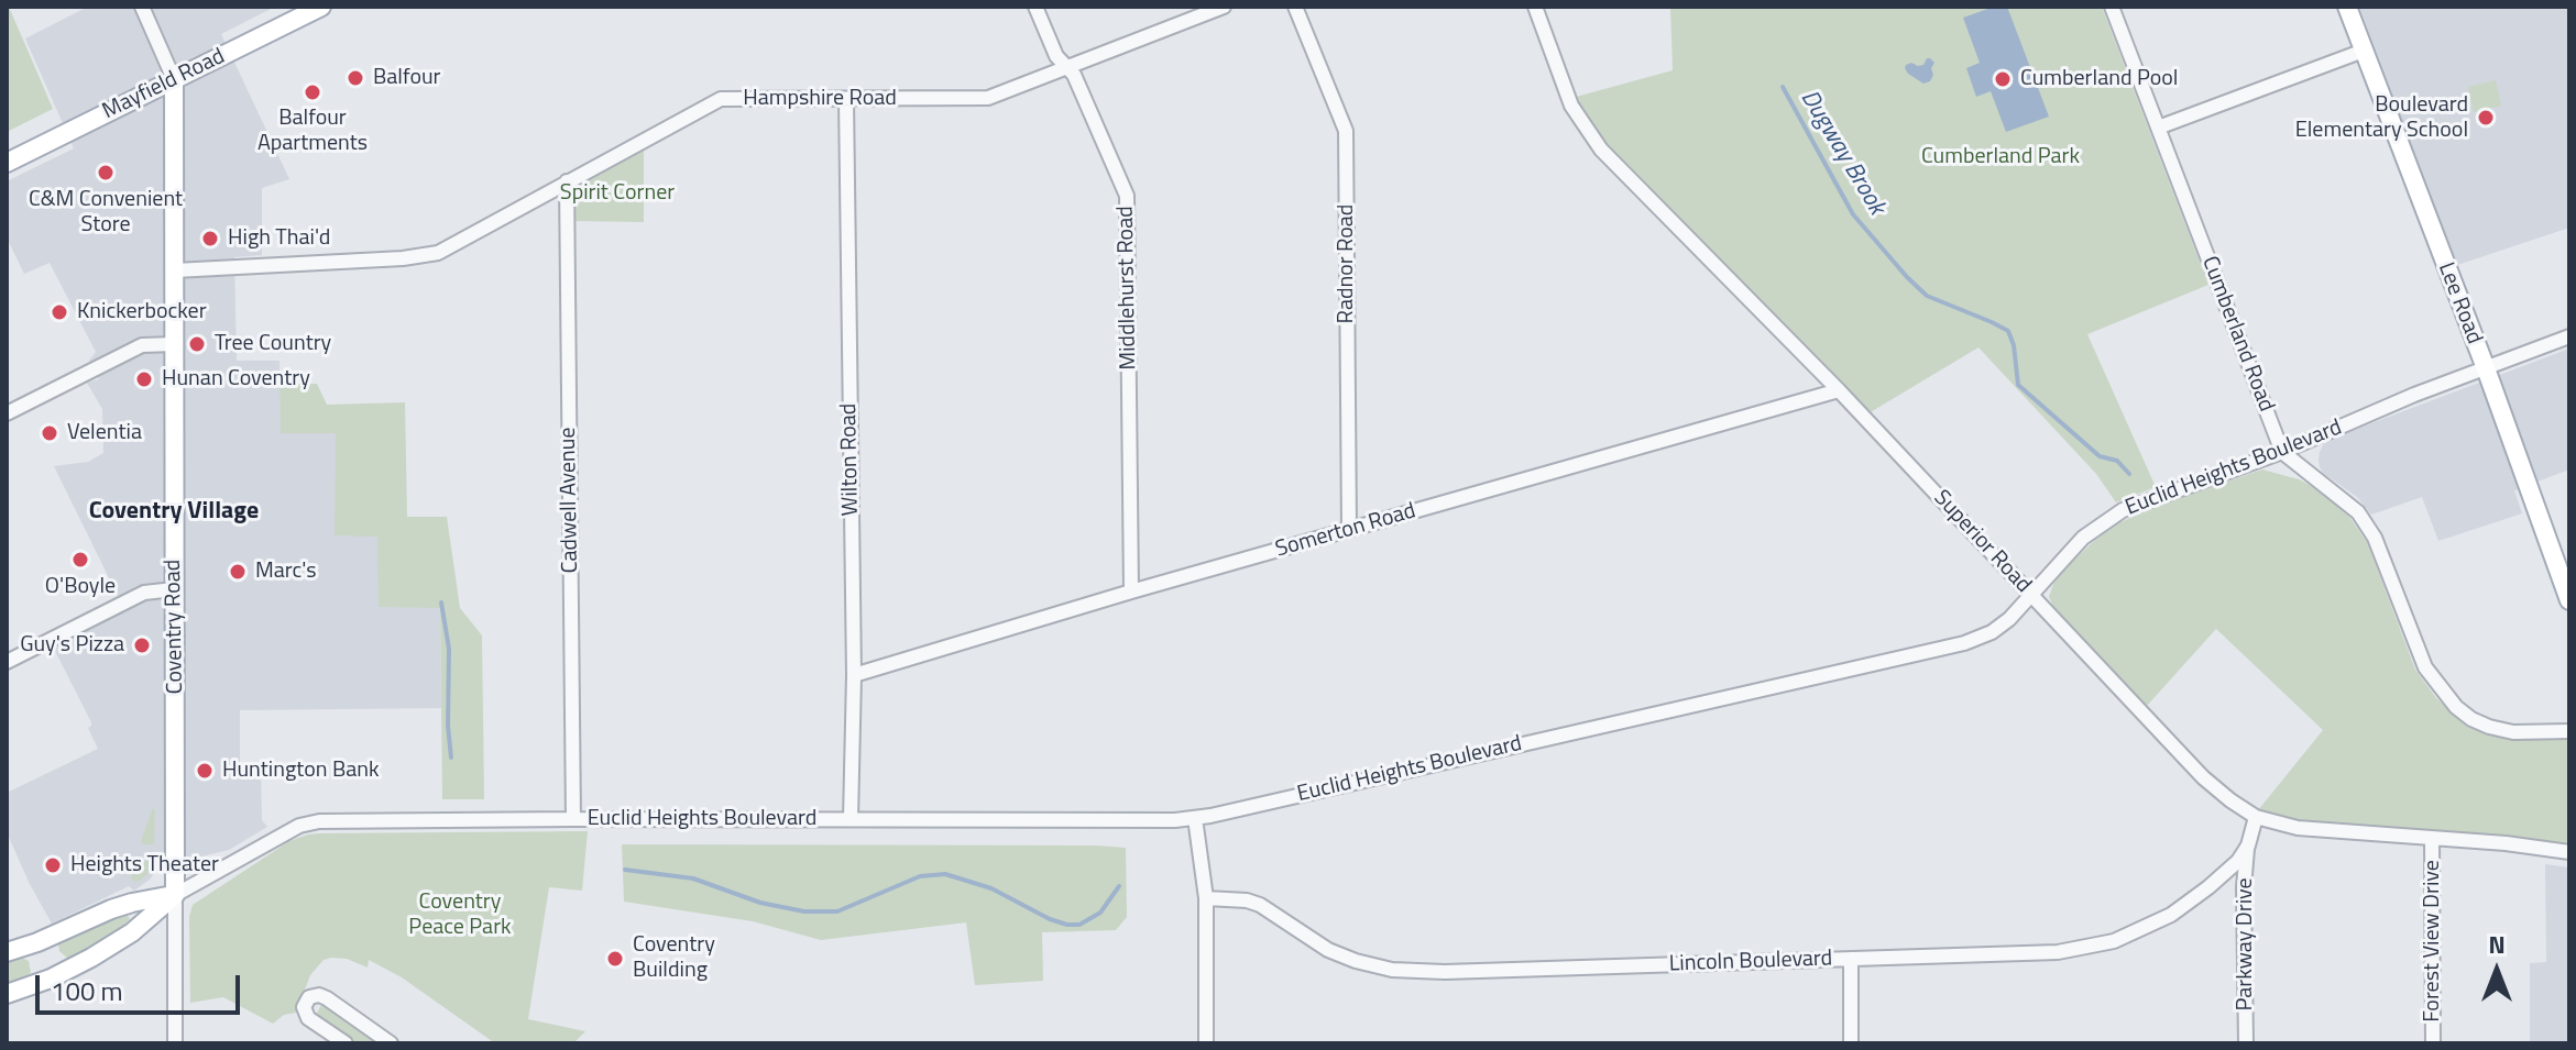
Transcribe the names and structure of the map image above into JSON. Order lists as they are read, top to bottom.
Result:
{
  "streets": {
    "main road": [
      "Mayfield Road",
      "Lee Road",
      "Euclid Heights Boulevard",
      "Coventry Road"
    ],
    "street": [
      "Hampshire Road",
      "Radnor Road",
      "Middlehurst Road",
      "Cumberland Road",
      "Wilton Road",
      "Cadwell Avenue",
      "Somerton Road",
      "Superior Road",
      "Forest View Drive",
      "Parkway Drive",
      "Lincoln Boulevard"
    ]
  },
  "crossings": [
    ["Mayfield Road", "Coventry Road"],
    ["Hampshire Road", "Middlehurst Road"],
    ["Hampshire Road", "Wilton Road"],
    ["Hampshire Road", "Cadwell Avenue"],
    ["Hampshire Road", "Coventry Road"],
    ["Radnor Road", "Somerton Road"],
    ["Middlehurst Road", "Somerton Road"],
    ["Lee Road", "Euclid Heights Boulevard"],
    ["Cumberland Road", "Euclid Heights Boulevard"],
    ["Wilton Road", "Euclid Heights Boulevard"],
    ["Wilton Road", "Somerton Road"],
    ["Euclid Heights Boulevard", "Cadwell Avenue"],
    ["Euclid Heights Boulevard", "Superior Road"],
    ["Euclid Heights Boulevard", "Coventry Road"],
    ["Somerton Road", "Superior Road"],
    ["Superior Road", "Forest View Drive"],
    ["Superior Road", "Lincoln Boulevard"],
    ["Parkway Drive", "Lincoln Boulevard"]
  ],
  "districts": ["Coventry Village"],
  "water": ["Dugway Brook"],
  "parks": ["Cumberland Park", "Spirit Corner", "Coventry Peace Park"],
  "places": [
    "Balfour",
    "Cumberland Pool",
    "Balfour Apartments",
    "Boulevard Elementary School",
    "C&M Convenient Store",
    "High Thai'd",
    "Knickerbocker",
    "Tree Country",
    "Hunan Coventry",
    "Velentia",
    "O'Boyle",
    "Marc's",
    "Guy's Pizza",
    "Huntington Bank",
    "Heights Theater",
    "Coventry Building"
  ],
  "scale_bar": "100 m",
  "north": "top"
}
